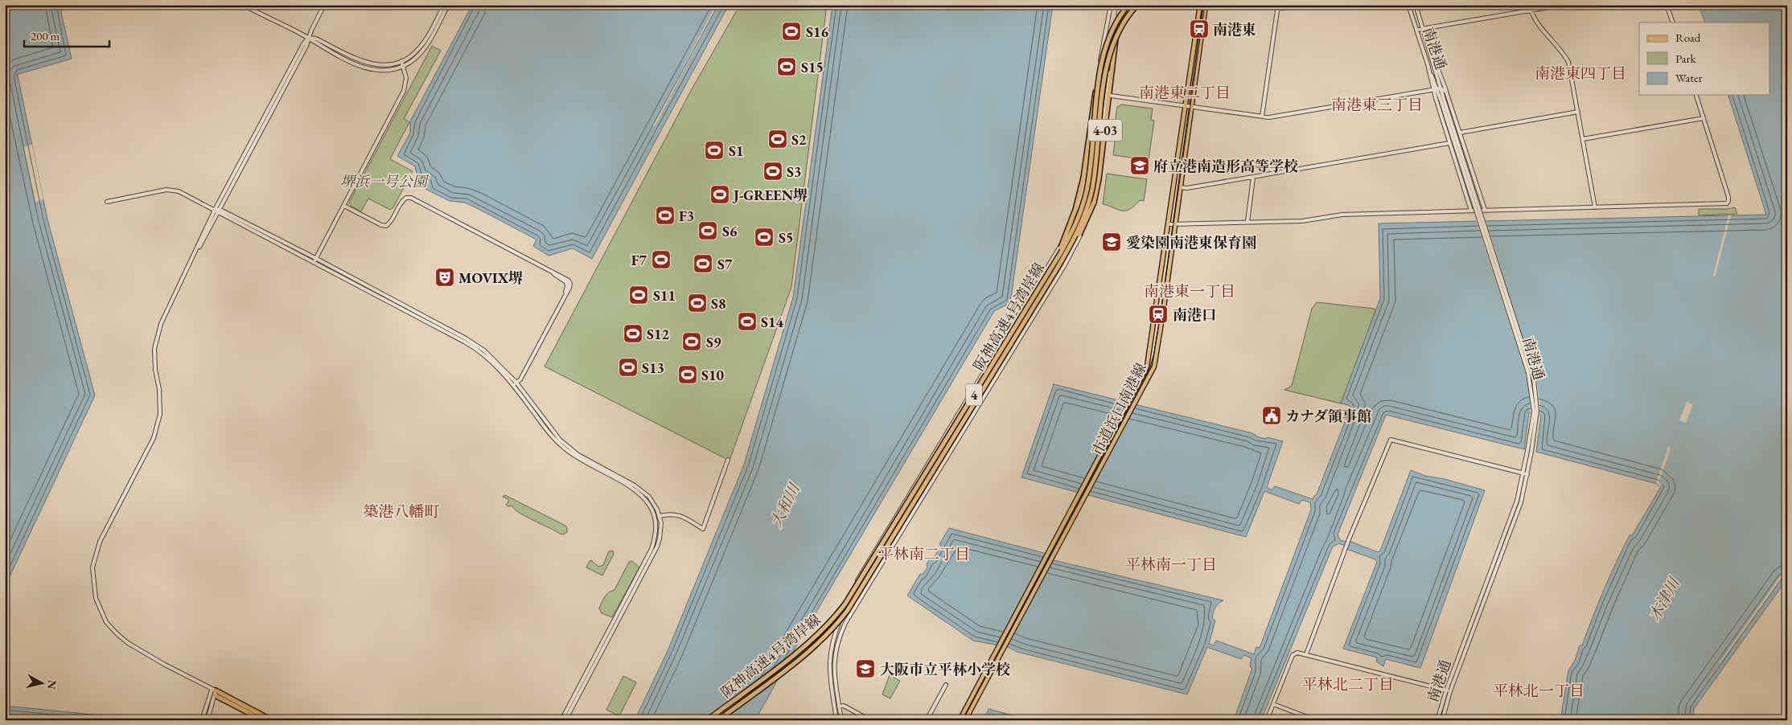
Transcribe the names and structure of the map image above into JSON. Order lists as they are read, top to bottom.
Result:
{
  "streets": {
    "highway": ["4-03", "阪神高速4号湾岸線", "4"],
    "main road": ["市道浜口南港線"],
    "street": ["南港通"]
  },
  "crossings": [
    ["4-03", "阪神高速4号湾岸線"]
  ],
  "districts": [
    "南港東四丁目",
    "南港東二丁目",
    "南港東三丁目",
    "南港東一丁目",
    "築港八幡町",
    "平林南二丁目",
    "平林南一丁目",
    "平林北二丁目",
    "平林北一丁目"
  ],
  "water": ["大和川", "木津川"],
  "parks": ["堺浜一号公園"],
  "places": {
    "station": ["南港東", "南港口"],
    "sports": [
      "S16",
      "S15",
      "S2",
      "S1",
      "S3",
      "J-GREEN堺",
      "F3",
      "S6",
      "S5",
      "F7",
      "S7",
      "S11",
      "S8",
      "S14",
      "S12",
      "S9",
      "S13",
      "S10"
    ],
    "school or university": ["府立港南造形高等学校", "愛染園南港東保育園", "大阪市立平林小学校"],
    "theatre": ["MOVIX堺"],
    "public building": ["カナダ領事館"]
  },
  "legend": ["Road", "Park", "Water"],
  "scale_bar": "200 m",
  "north": "right"
}
